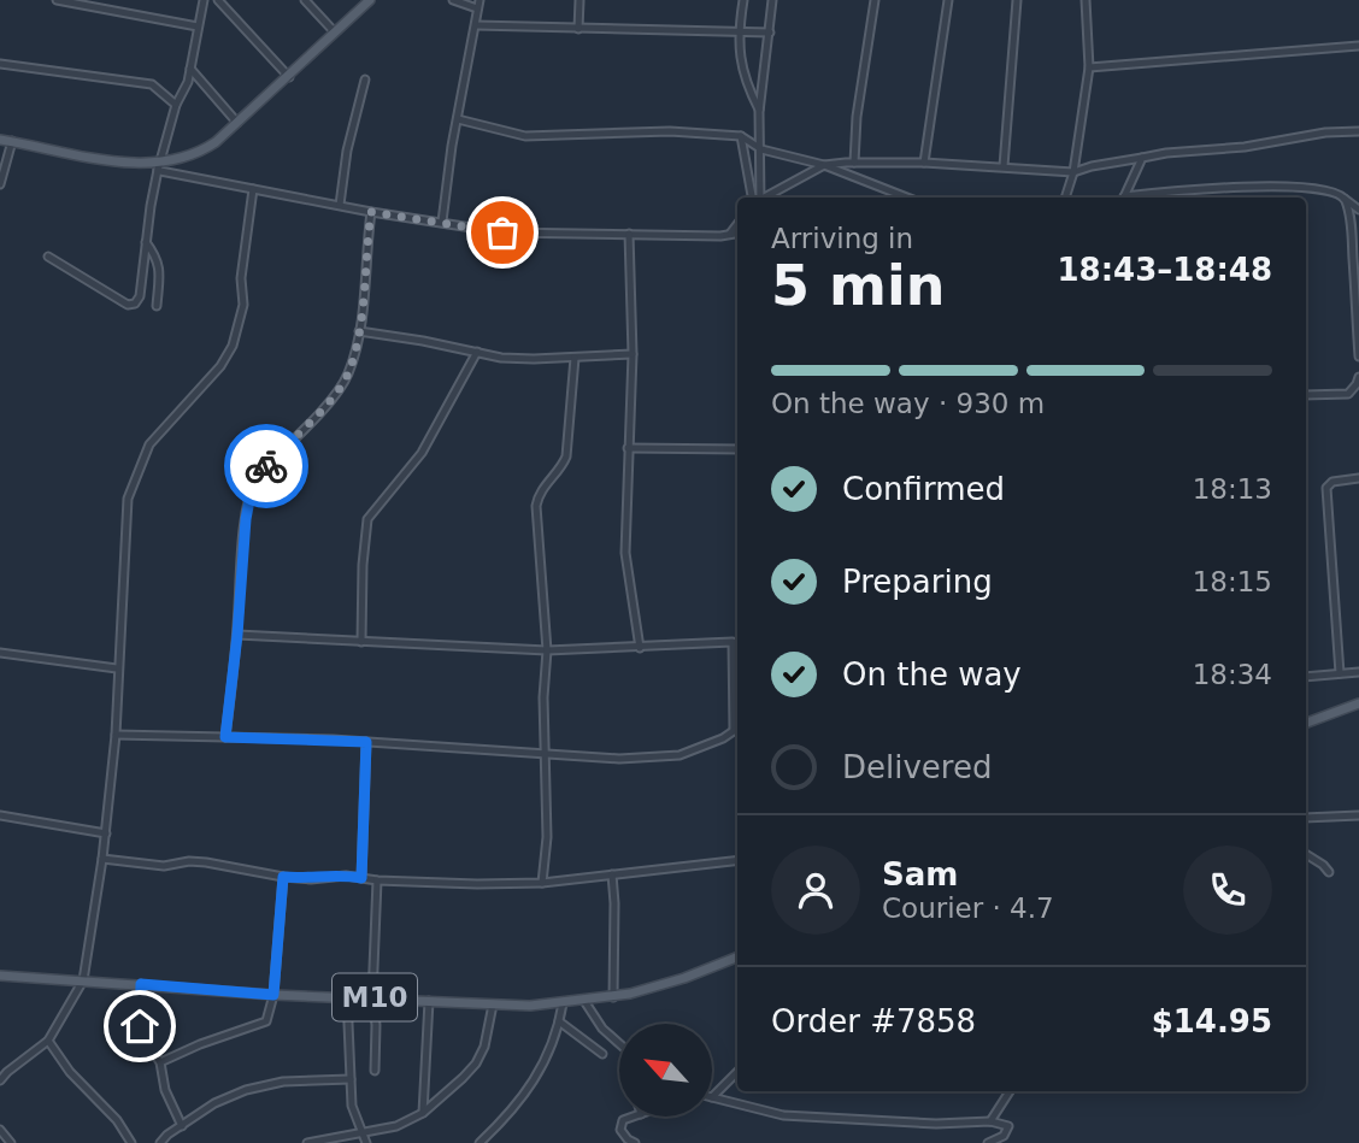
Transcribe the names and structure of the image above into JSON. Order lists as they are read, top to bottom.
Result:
{
  "streets": {
    "main road": ["M10"]
  },
  "north": "top left",
  "page": {
    "heading": ["5 min", "Arriving in", "18:43–18:48"],
    "panel": [
      "Sam",
      "Courier · 4.7",
      "Order #7858",
      "$14.95"
    ],
    "bar": "On the way · 930 m",
    "list": [
      ["Confirmed", "18:13"],
      ["Preparing", "18:15"],
      ["On the way", "18:34"],
      "Delivered"
    ]
  }
}
